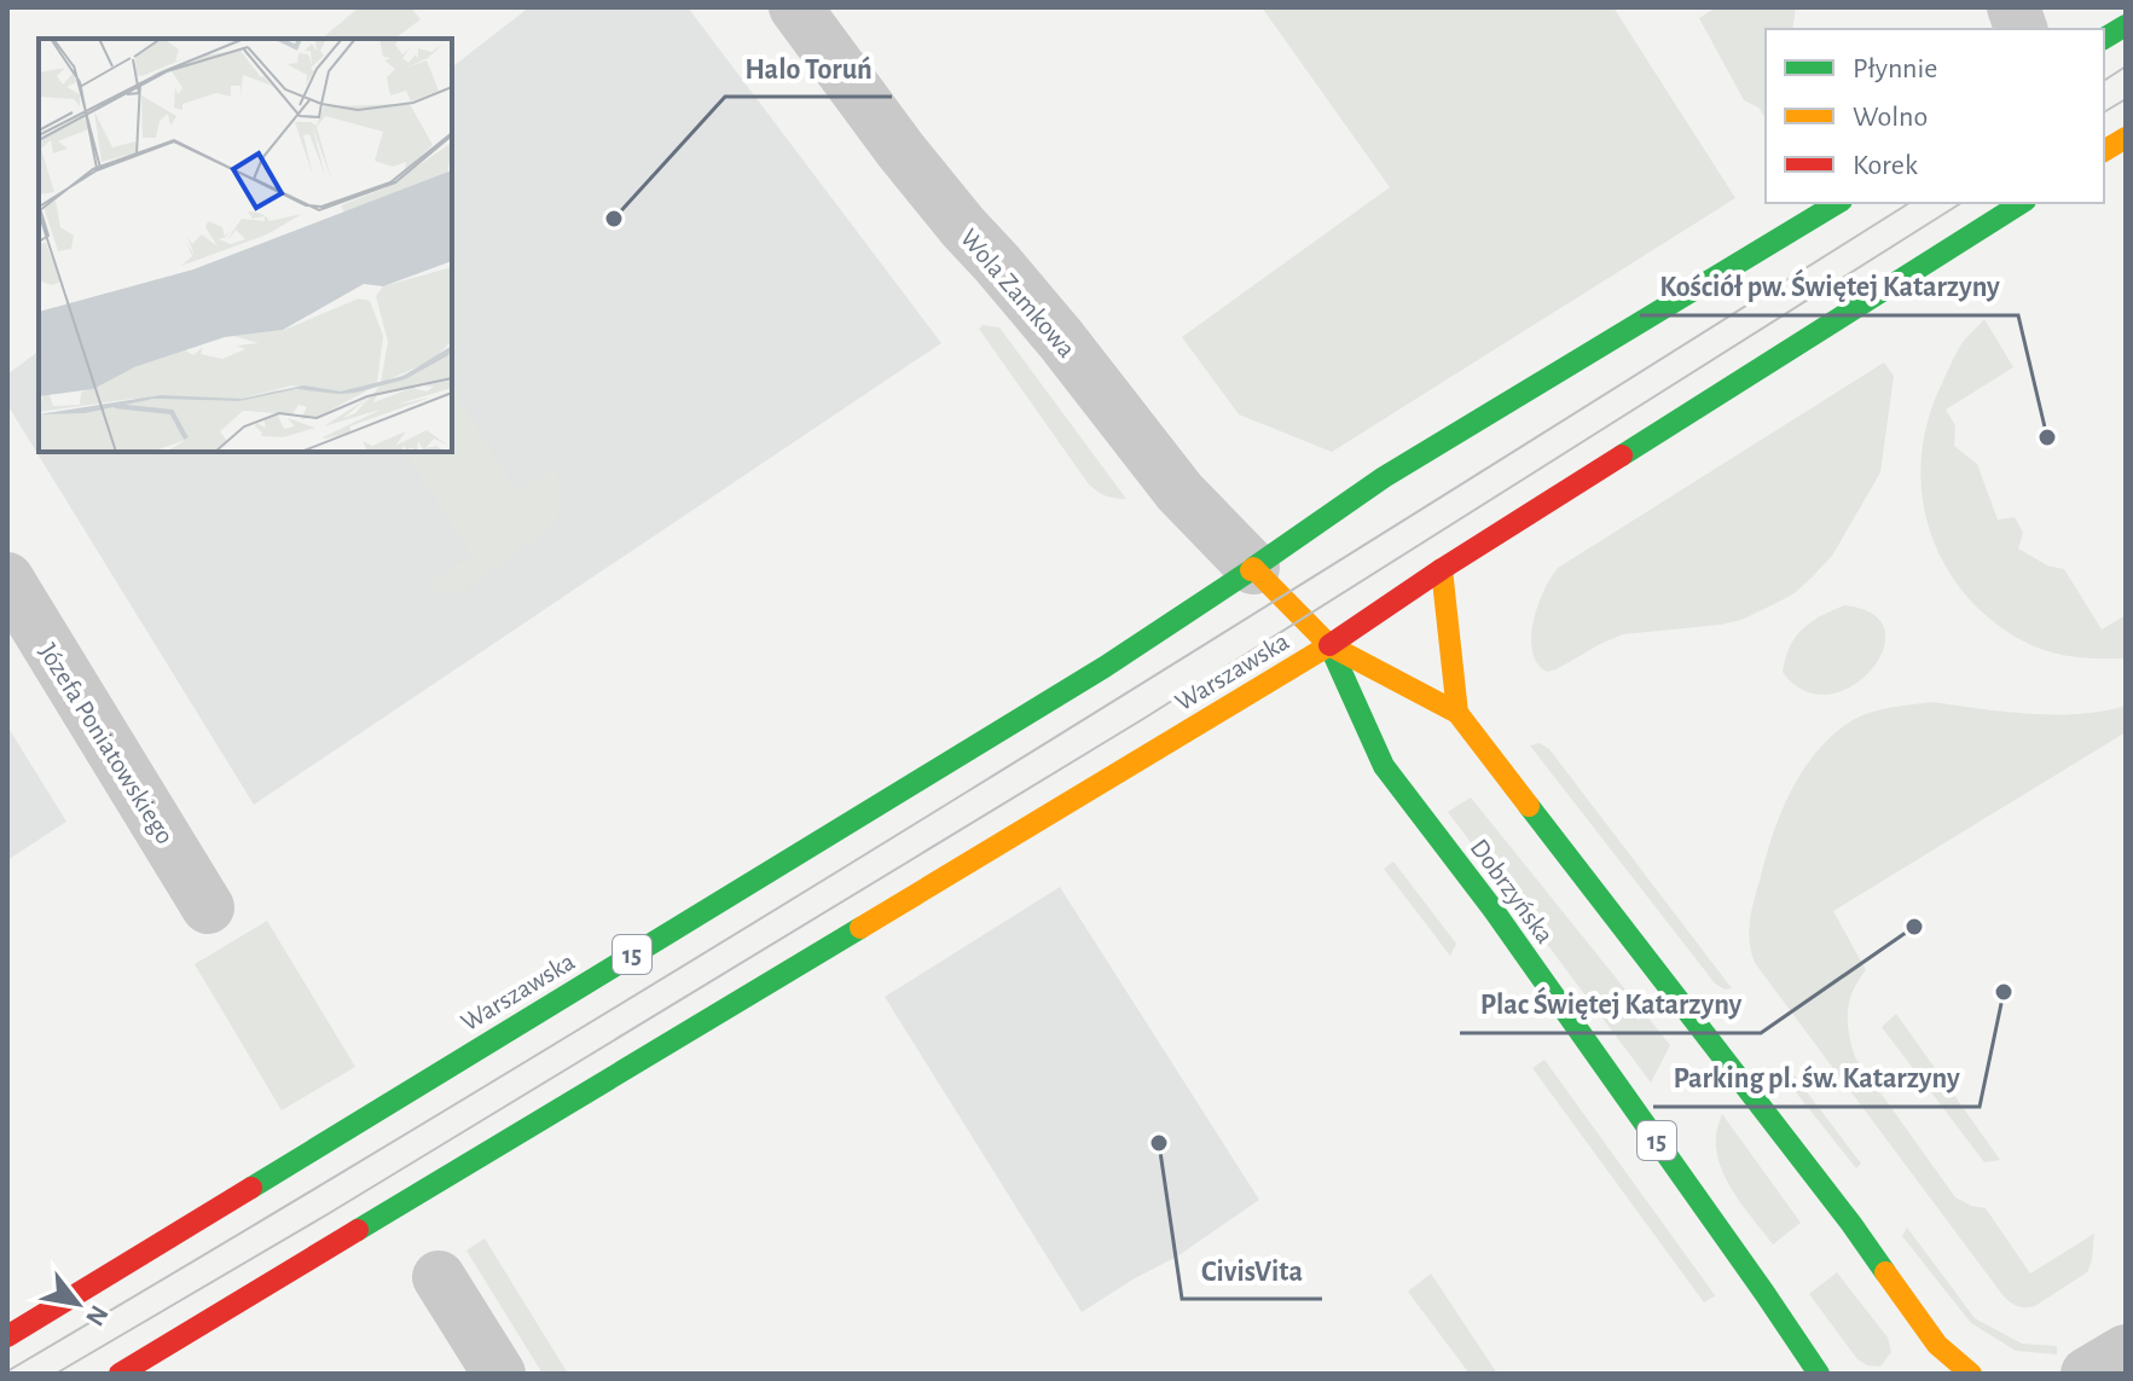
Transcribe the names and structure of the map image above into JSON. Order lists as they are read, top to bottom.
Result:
{
  "streets": {
    "main road": ["Warszawska", "Dobrzyńska", "15"],
    "street": ["Wola Zamkowa", "Józefa Poniatowskiego"]
  },
  "crossings": [
    ["Wola Zamkowa", "Warszawska"],
    ["Wola Zamkowa", "15"],
    ["Warszawska", "Dobrzyńska"],
    ["Warszawska", "15"],
    ["Dobrzyńska", "15"]
  ],
  "places": [
    "Halo Toruń",
    "Kościół pw. Świętej Katarzyny",
    "Plac Świętej Katarzyny",
    "Parking pl. św. Katarzyny",
    "CivisVita"
  ],
  "legend": ["Płynnie", "Wolno", "Korek"],
  "north": "bottom right"
}
